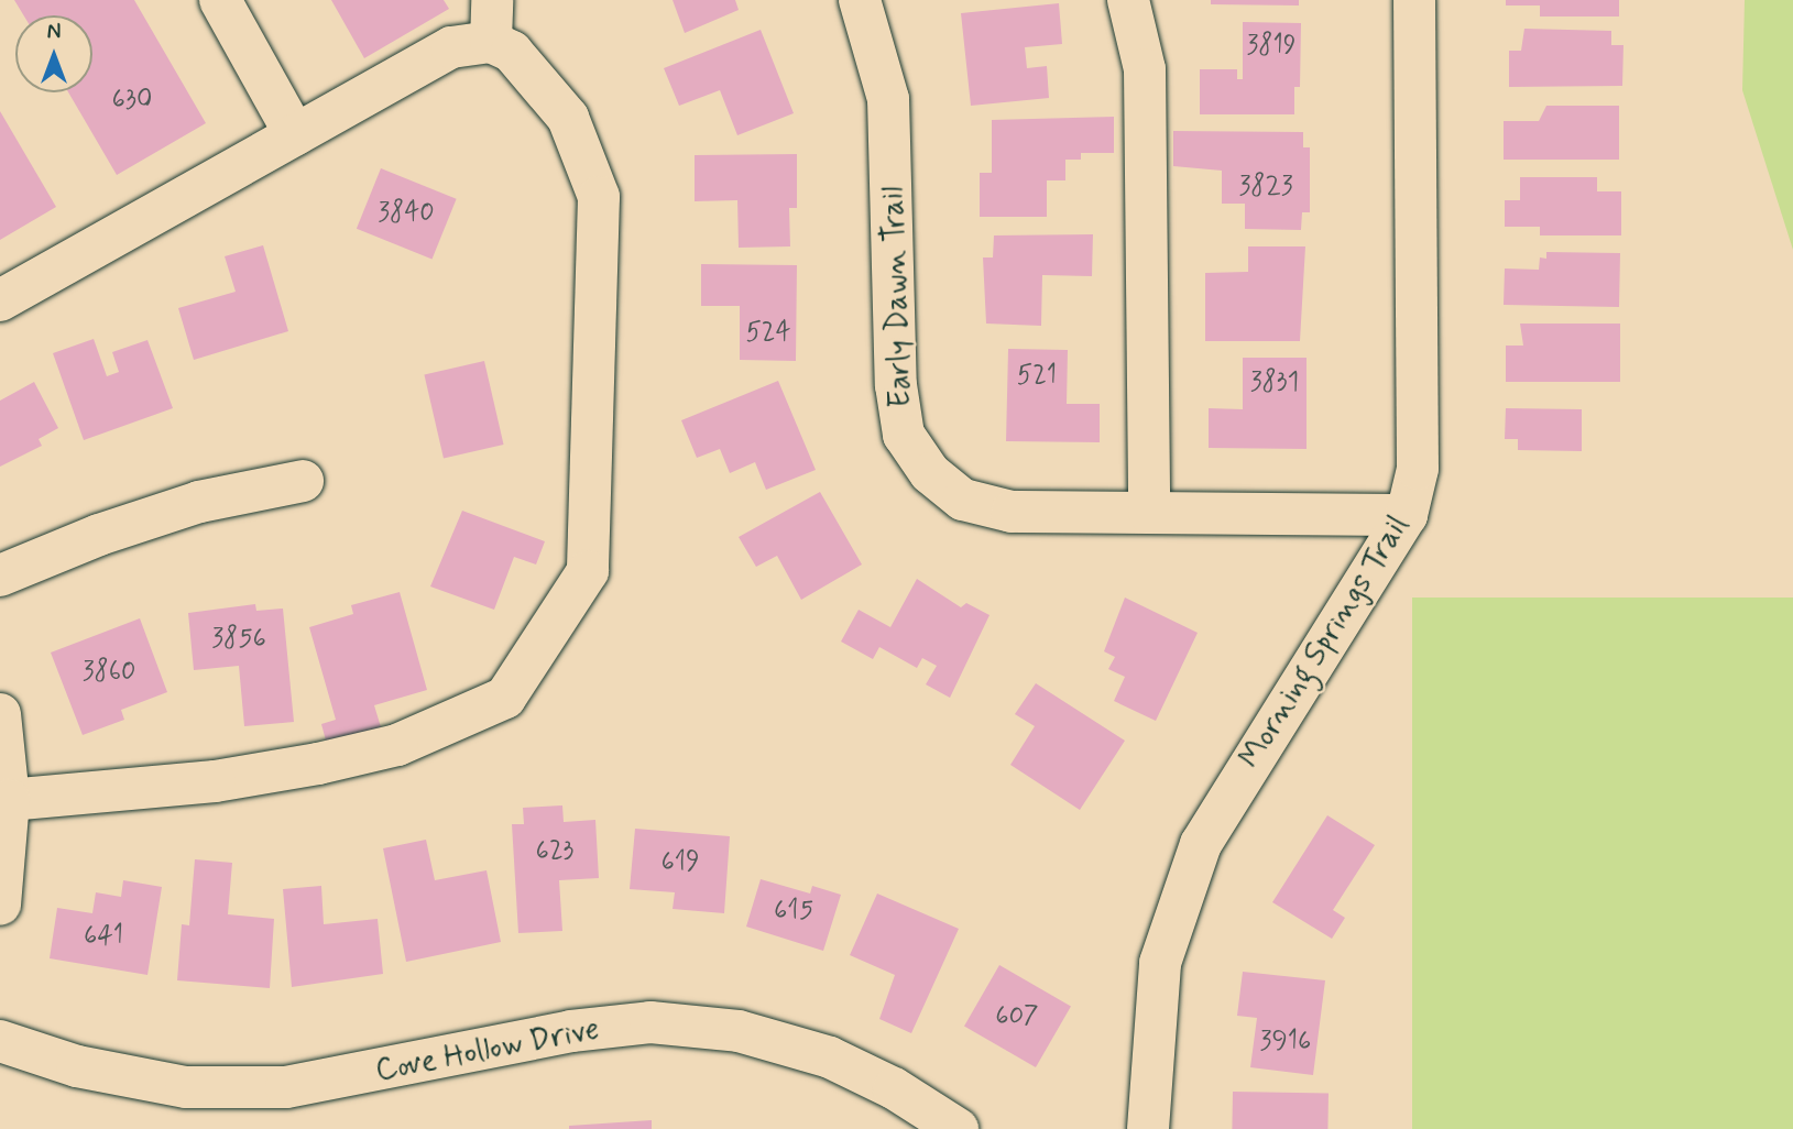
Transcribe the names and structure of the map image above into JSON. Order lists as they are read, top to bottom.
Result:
{
  "streets": {
    "street": ["Early Dawn Trail", "Morning Springs Trail", "Cove Hollow Drive"]
  },
  "crossings": [
    ["Early Dawn Trail", "Morning Springs Trail"]
  ],
  "house_numbers": [
    "3819",
    "630",
    "3823",
    "3840",
    "524",
    "521",
    "3831",
    "3856",
    "3860",
    "623",
    "619",
    "615",
    "641",
    "607",
    "3916"
  ],
  "north": "top"
}
